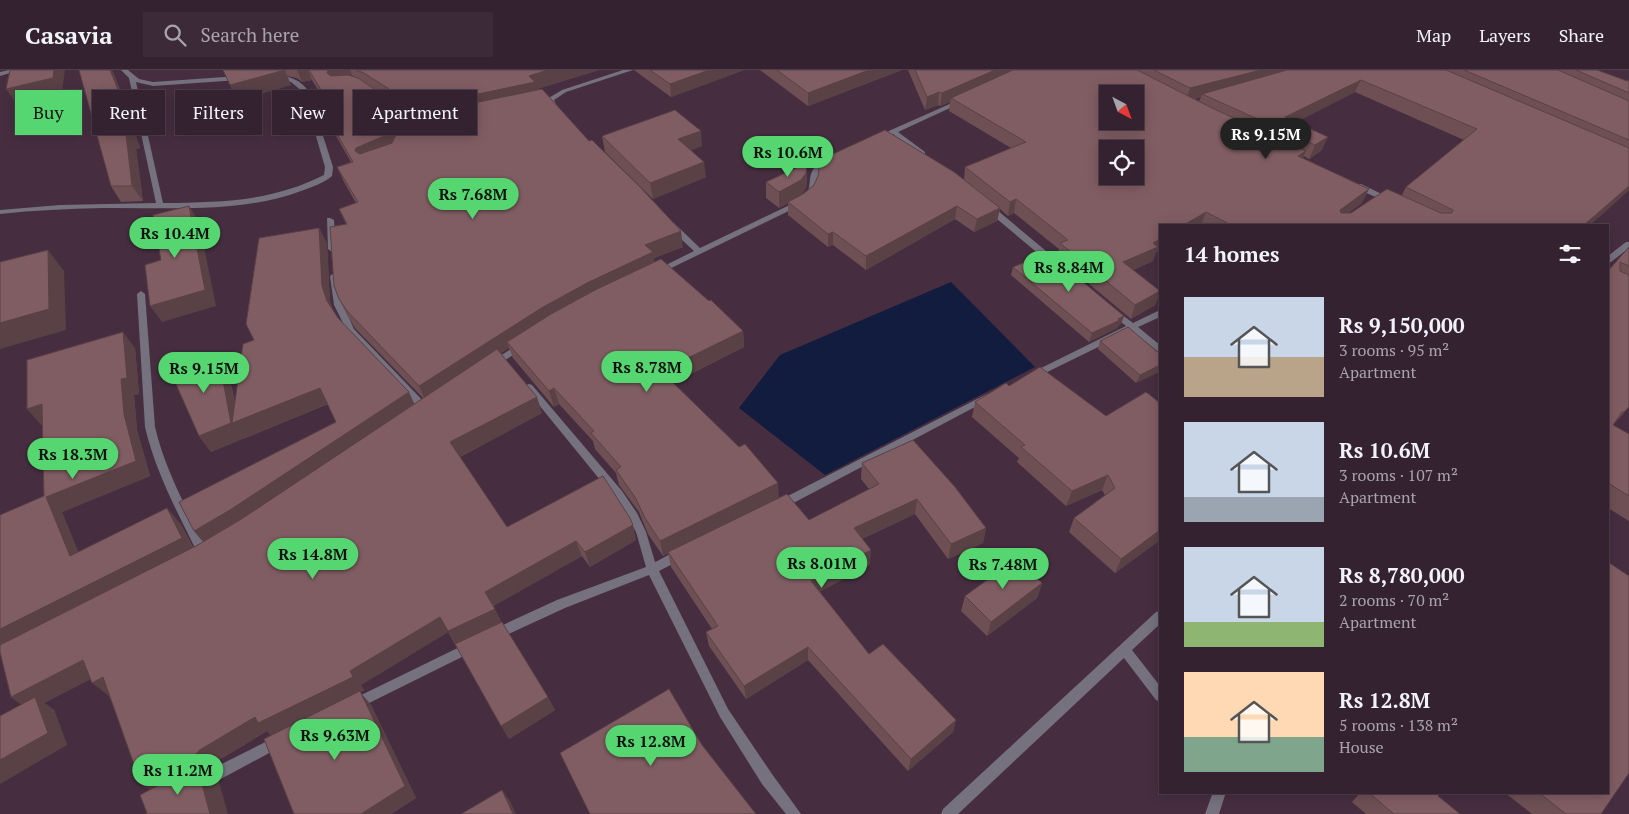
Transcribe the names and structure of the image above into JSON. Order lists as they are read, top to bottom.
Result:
{
  "north": "bottom right",
  "page": {
    "header": "Casavia",
    "search": "Search here",
    "nav": ["Map", "Layers", "Share"],
    "chip": [
      "Buy",
      "Rent",
      "Filters",
      "New",
      "Apartment"
    ],
    "price": [
      "Rs 9.15M",
      "Rs 10.6M",
      "Rs 7.68M",
      "Rs 10.4M",
      "Rs 8.84M",
      "Rs 8.78M",
      "Rs 9.15M",
      "Rs 18.3M",
      "Rs 14.8M",
      "Rs 8.01M",
      "Rs 7.48M",
      "Rs 9.63M",
      "Rs 12.8M",
      "Rs 11.2M"
    ],
    "heading": "14 homes",
    "list": [
      {
        "name": "Rs 9,150,000",
        "note": "3 rooms · 95 m² · Apartment"
      },
      {
        "name": "Rs 10.6M",
        "note": "3 rooms · 107 m² · Apartment"
      },
      {
        "name": "Rs 8,780,000",
        "note": "2 rooms · 70 m² · Apartment"
      },
      {
        "name": "Rs 12.8M",
        "note": "5 rooms · 138 m² · House"
      }
    ]
  }
}
